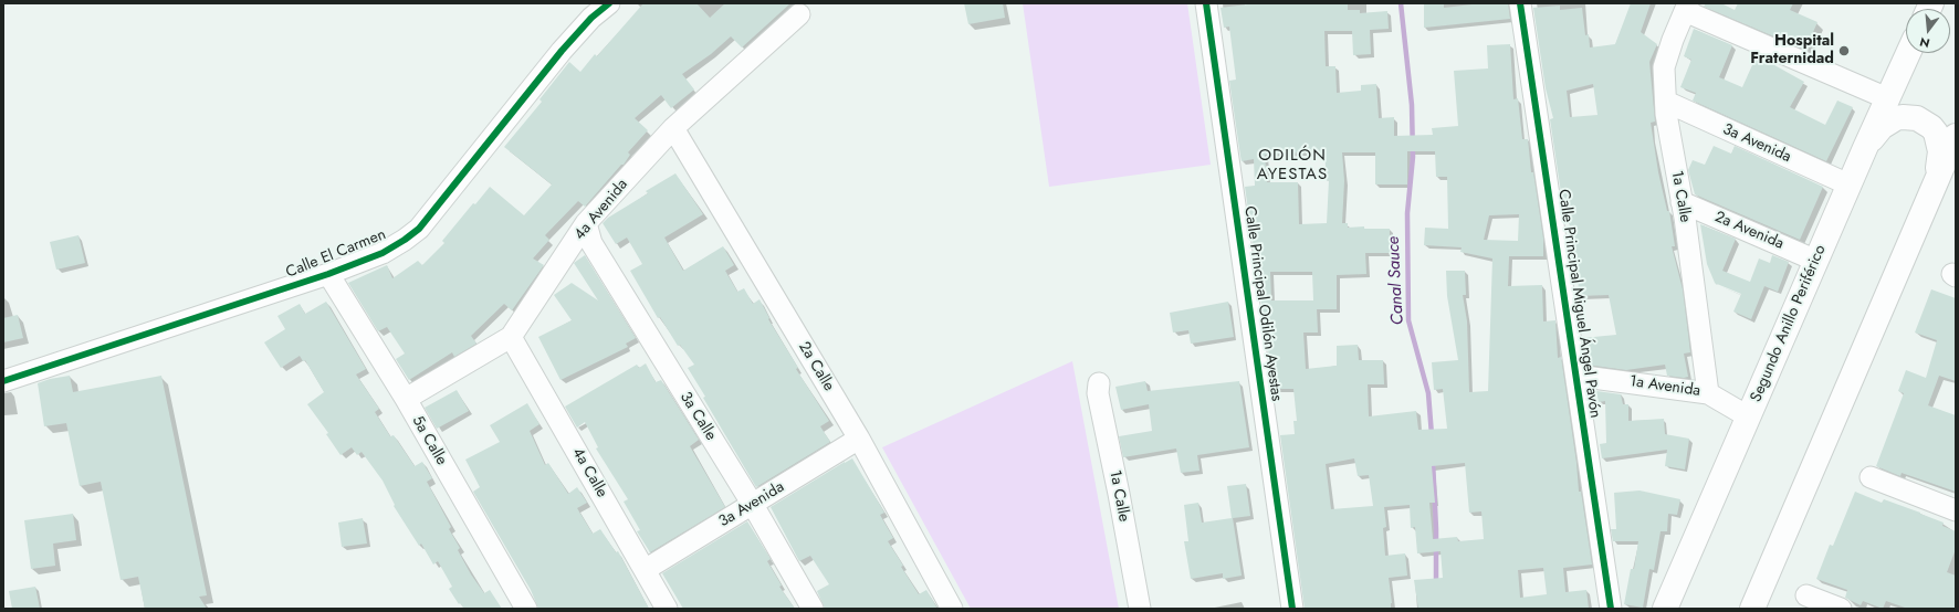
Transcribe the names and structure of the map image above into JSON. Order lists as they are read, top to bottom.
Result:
{
  "streets": {
    "main road": ["Segundo Anillo Periférico"],
    "street": [
      "3a Avenida",
      "1a Calle",
      "4a Avenida",
      "2a Avenida",
      "Calle El Carmen",
      "Calle Principal Odilón Ayestas",
      "Calle Principal Miguel Ángel Pavón",
      "2a Calle",
      "1a Avenida",
      "3a Calle",
      "5a Calle",
      "4a Calle"
    ]
  },
  "crossings": [
    ["3a Avenida", "1a Calle"],
    ["3a Avenida", "Segundo Anillo Periférico"],
    ["3a Avenida", "2a Calle"],
    ["3a Avenida", "3a Calle"],
    ["3a Avenida", "4a Calle"],
    ["1a Calle", "2a Avenida"],
    ["1a Calle", "1a Avenida"],
    ["4a Avenida", "2a Calle"],
    ["4a Avenida", "3a Calle"],
    ["4a Avenida", "5a Calle"],
    ["4a Avenida", "4a Calle"],
    ["2a Avenida", "Segundo Anillo Periférico"],
    ["Calle El Carmen", "5a Calle"],
    ["Calle Principal Miguel Ángel Pavón", "1a Avenida"],
    ["Segundo Anillo Periférico", "1a Avenida"]
  ],
  "districts": ["ODILÓN AYESTAS"],
  "water": ["Canal Sauce"],
  "places": ["Hospital Fraternidad"],
  "north": "bottom"
}
